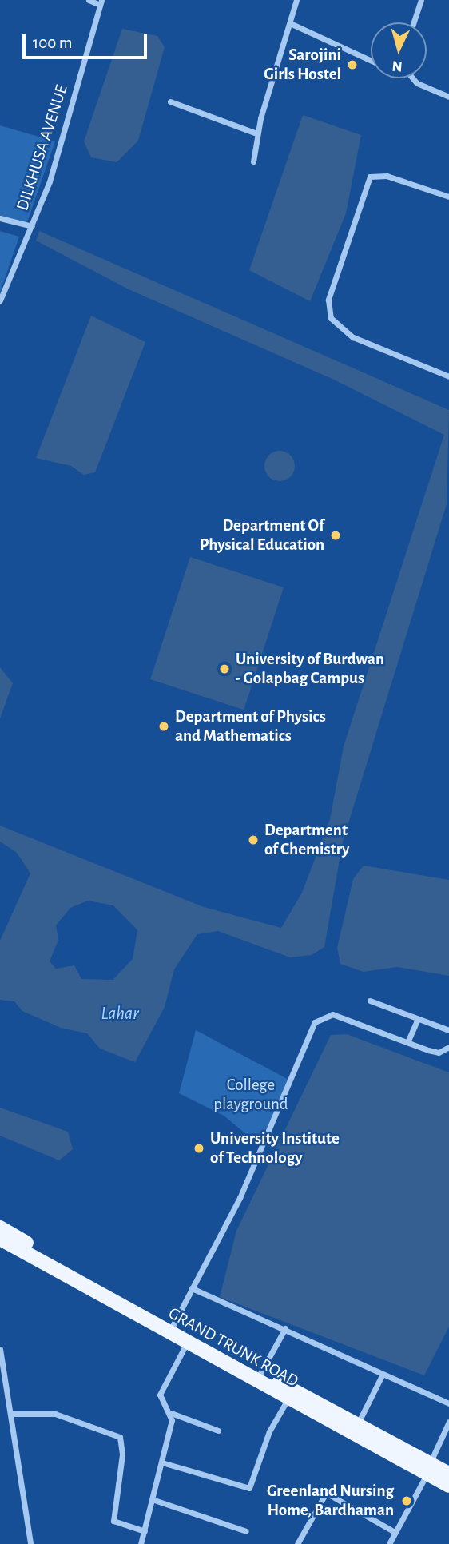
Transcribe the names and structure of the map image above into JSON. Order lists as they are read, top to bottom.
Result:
{
  "streets": {
    "main road": ["GRAND TRUNK ROAD"],
    "street": ["DILKHUSA AVENUE"]
  },
  "water": ["Lahar"],
  "parks": ["College playground"],
  "places": [
    "Sarojini Girls Hostel",
    "Department Of Physical Education",
    "University of Burdwan - Golapbag Campus",
    "Department of Physics and Mathematics",
    "Department of Chemistry",
    "University Institute of Technology",
    "Greenland Nursing Home, Bardhaman"
  ],
  "scale_bar": "100 m",
  "north": "bottom"
}
